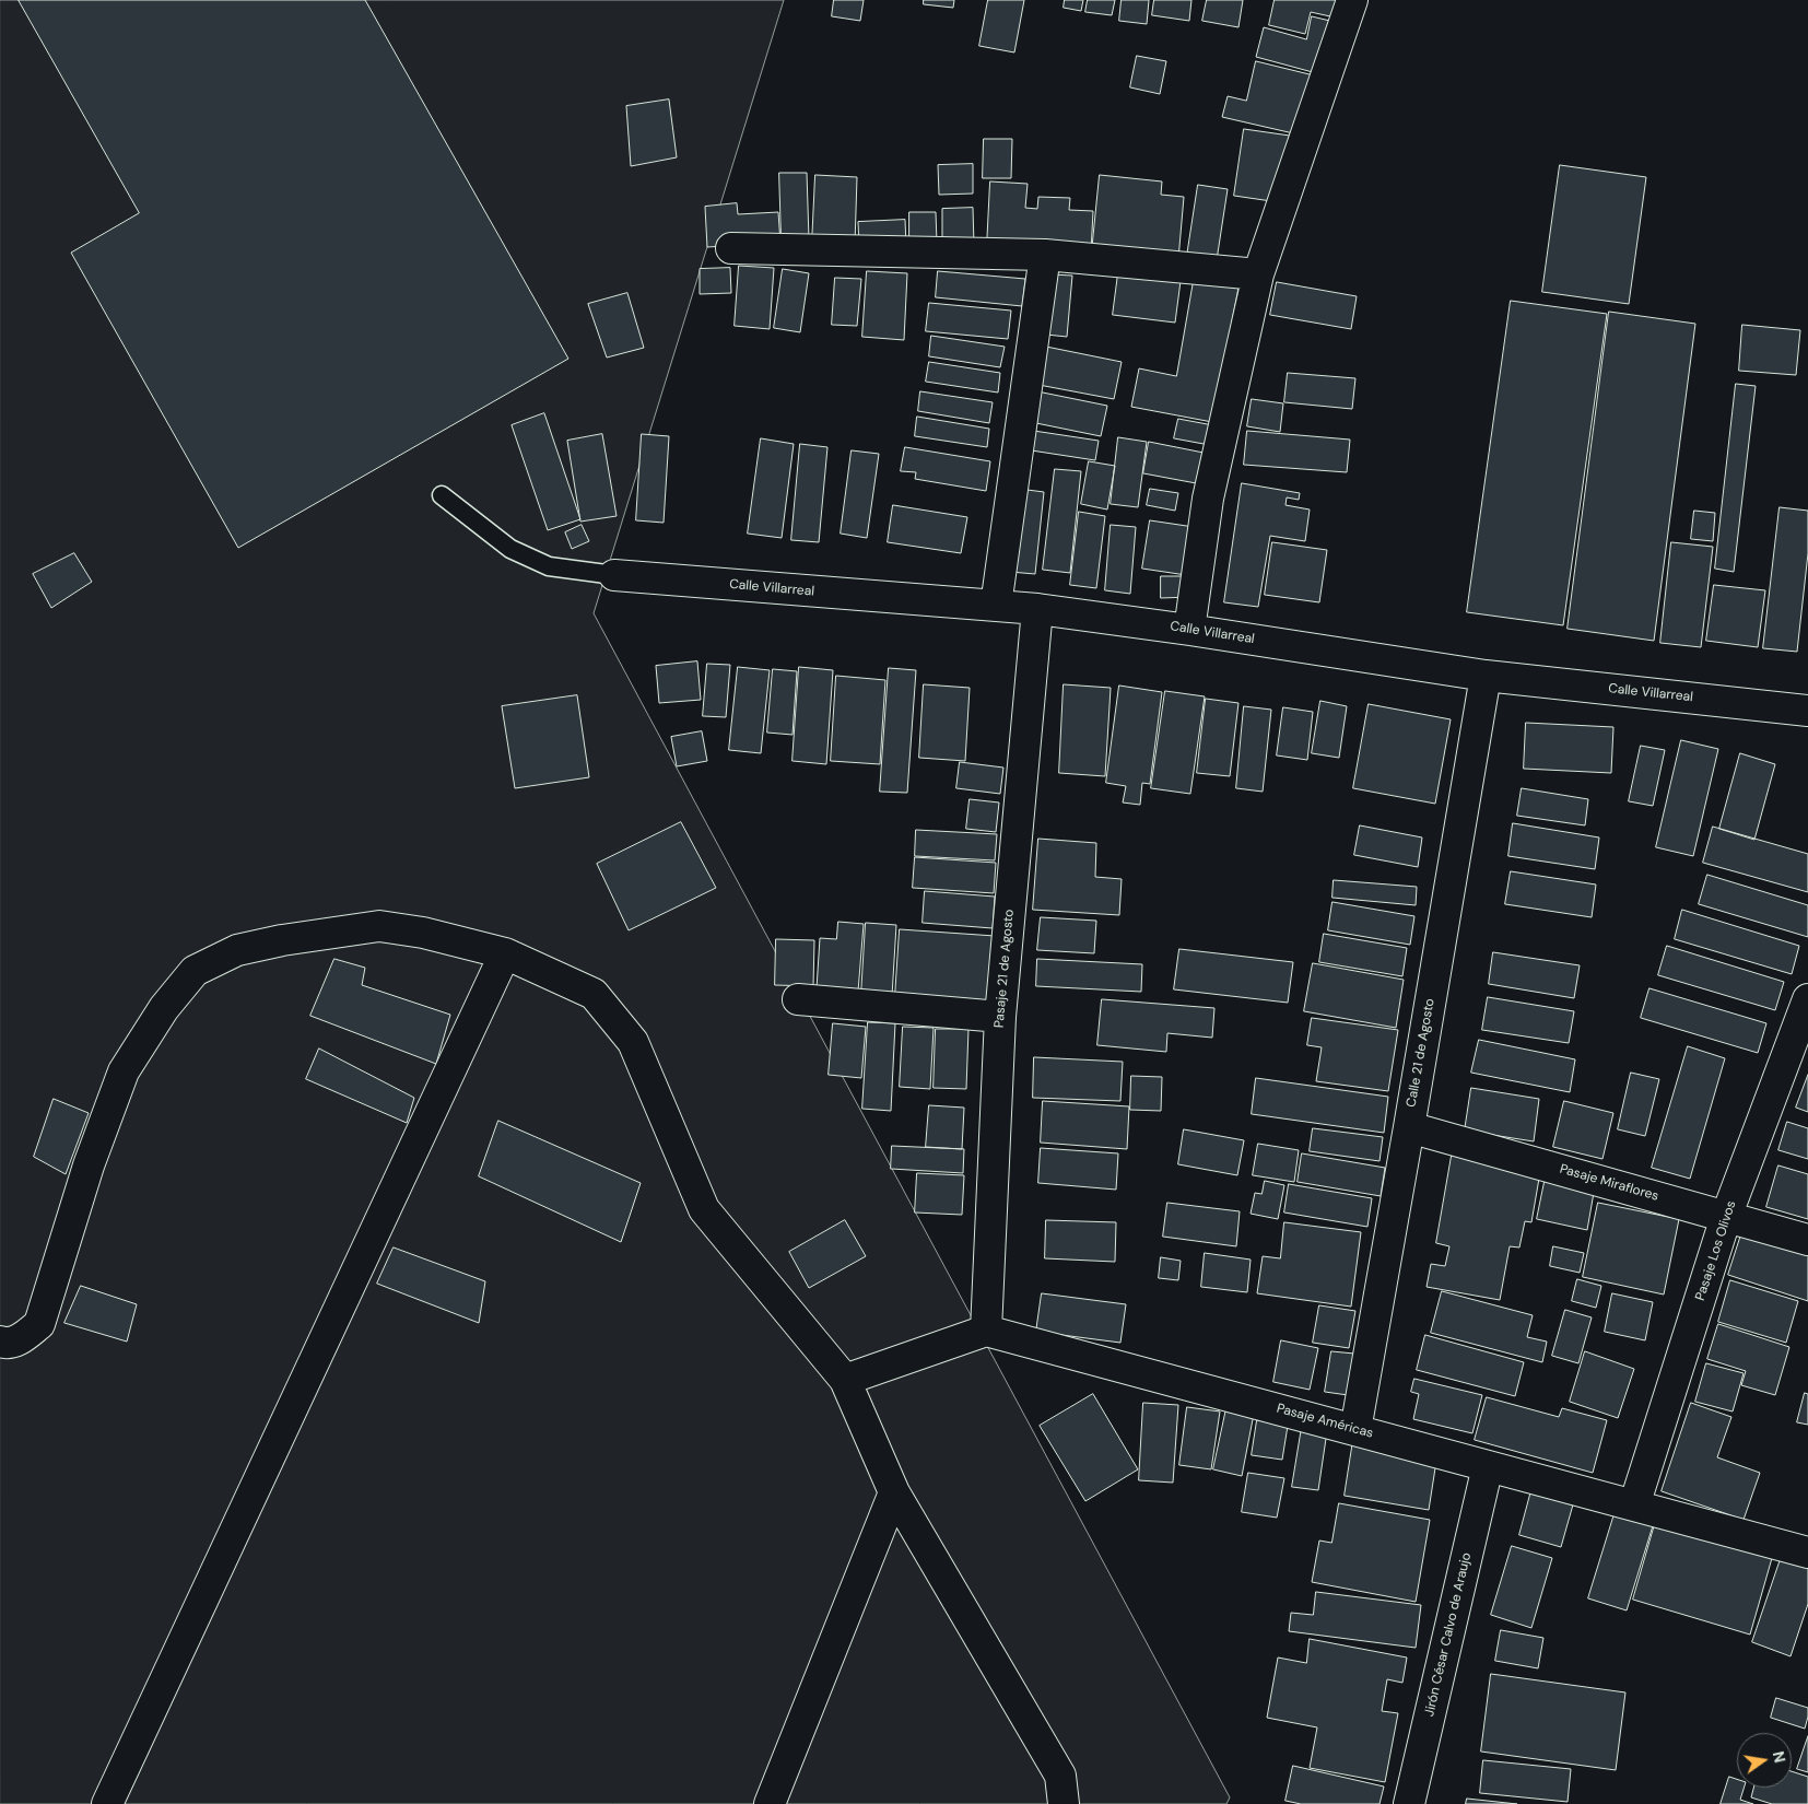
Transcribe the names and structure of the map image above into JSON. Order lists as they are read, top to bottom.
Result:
{
  "streets": {
    "street": [
      "Calle Villarreal",
      "Pasaje 21 de Agosto",
      "Calle 21 de Agosto",
      "Pasaje Miraflores",
      "Pasaje Los Olivos",
      "Pasaje Américas",
      "Jirón César Calvo de Araujo"
    ]
  },
  "crossings": [
    ["Calle Villarreal", "Pasaje 21 de Agosto"],
    ["Calle Villarreal", "Calle 21 de Agosto"],
    ["Pasaje 21 de Agosto", "Pasaje Américas"],
    ["Calle 21 de Agosto", "Pasaje Miraflores"],
    ["Calle 21 de Agosto", "Pasaje Américas"],
    ["Pasaje Miraflores", "Pasaje Los Olivos"],
    ["Pasaje Los Olivos", "Pasaje Américas"],
    ["Pasaje Américas", "Jirón César Calvo de Araujo"]
  ],
  "north": "right"
}
